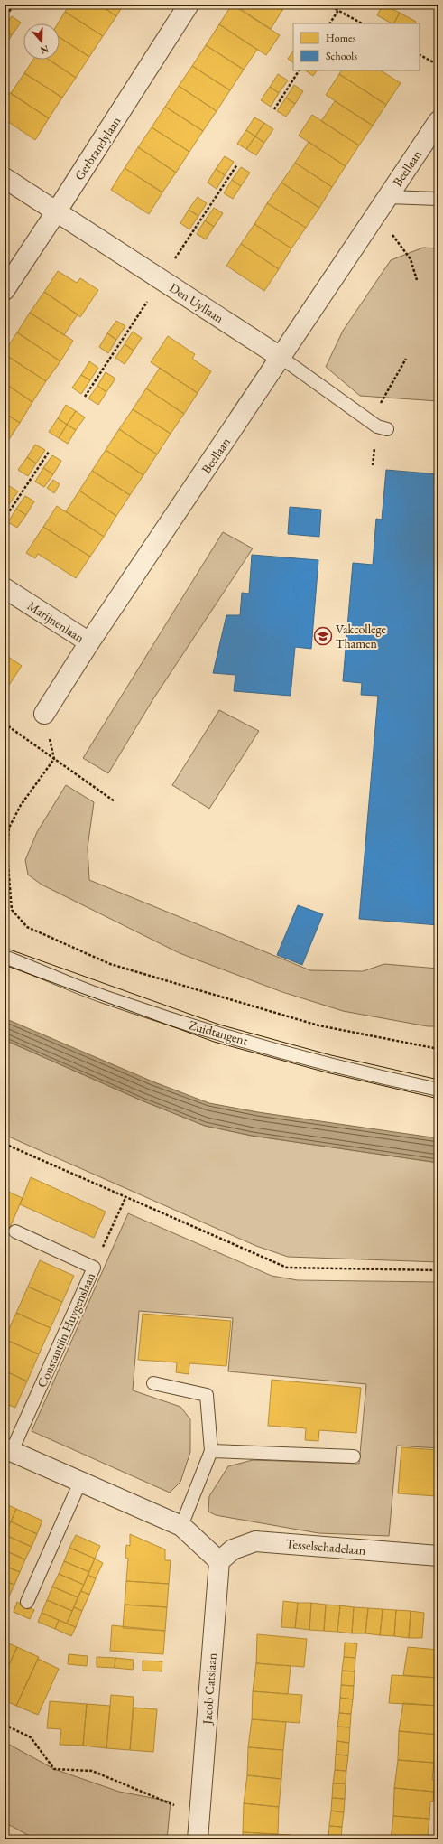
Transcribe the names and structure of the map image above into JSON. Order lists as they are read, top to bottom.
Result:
{
  "streets": {
    "street": [
      "Gerbrandylaan",
      "Beellaan",
      "Den Uyllaan",
      "Marijnenlaan",
      "Constantijn Huygenslaan",
      "Tesselschadelaan",
      "Jacob Catslaan"
    ],
    "lane": ["Zuidtangent"]
  },
  "crossings": [
    ["Gerbrandylaan", "Den Uyllaan"],
    ["Beellaan", "Den Uyllaan"],
    ["Beellaan", "Marijnenlaan"],
    ["Constantijn Huygenslaan", "Tesselschadelaan"],
    ["Constantijn Huygenslaan", "Jacob Catslaan"],
    ["Tesselschadelaan", "Jacob Catslaan"]
  ],
  "places": {
    "school or university": ["Vakcollege Thamen"]
  },
  "legend": ["Homes", "Schools"],
  "north": "bottom"
}
